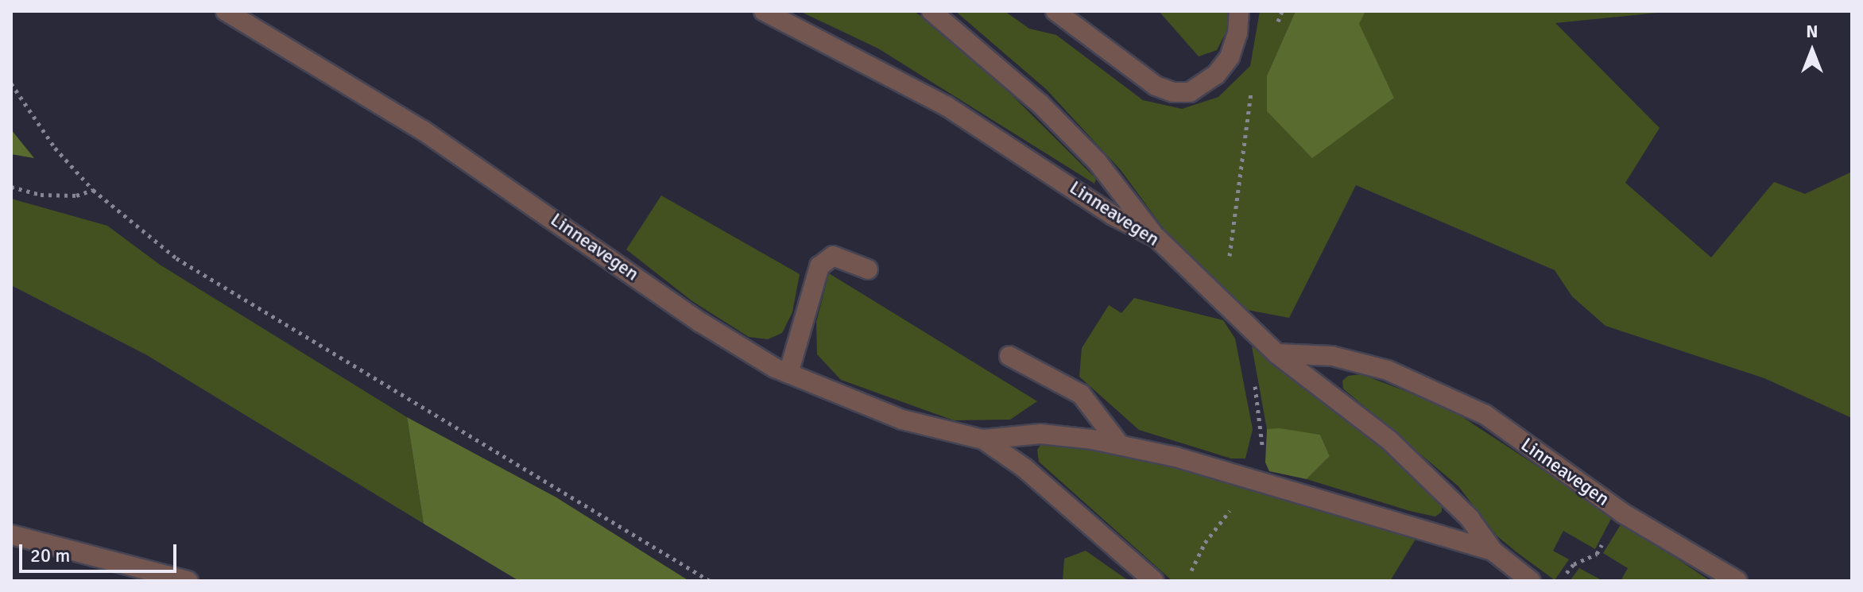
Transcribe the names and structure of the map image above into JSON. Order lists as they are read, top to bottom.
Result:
{
  "streets": {
    "street": ["Linneavegen"]
  },
  "scale_bar": "20 m",
  "north": "top"
}
